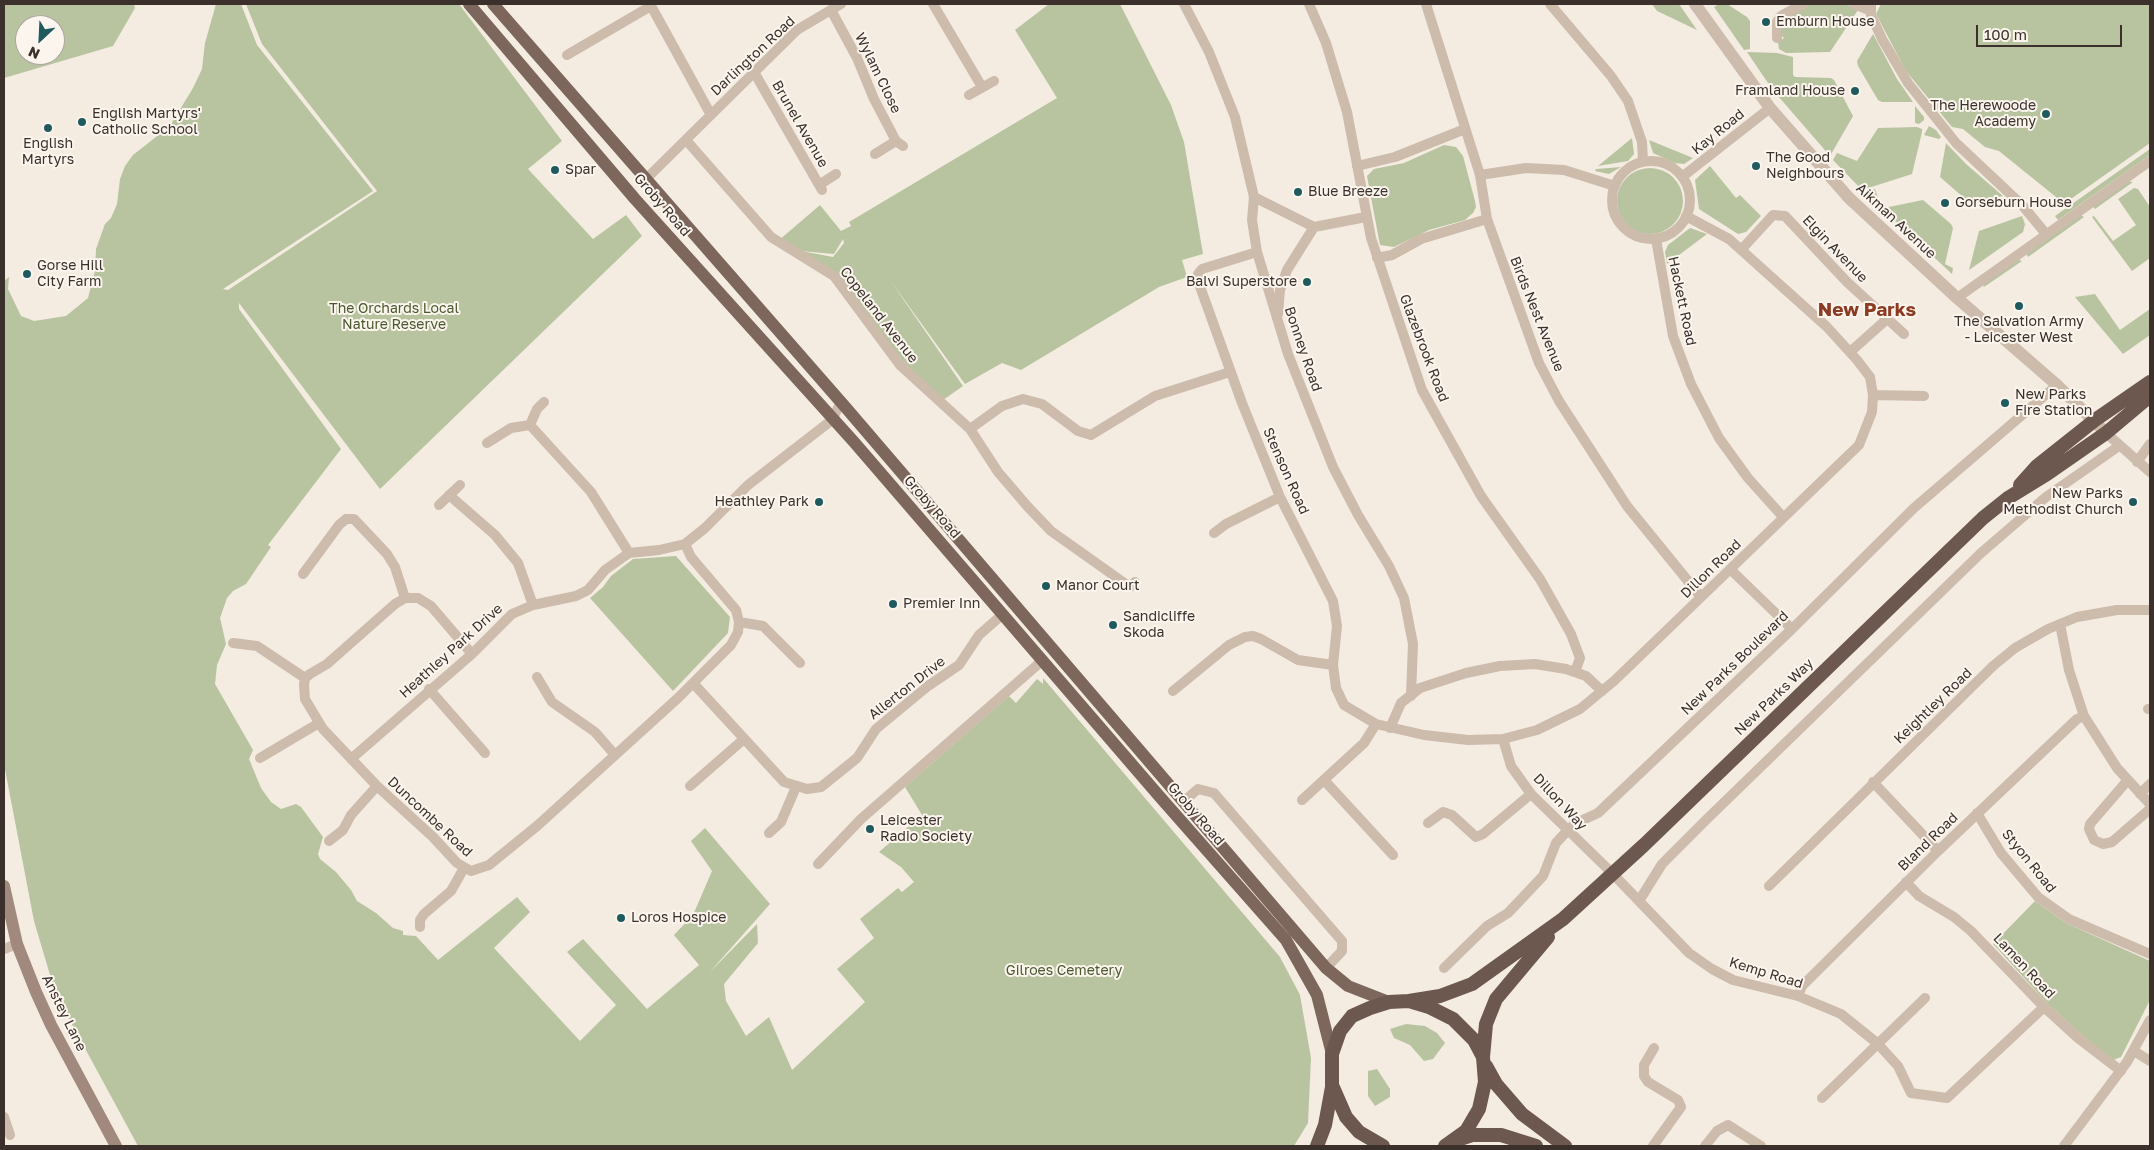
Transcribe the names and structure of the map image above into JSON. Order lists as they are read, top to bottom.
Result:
{
  "streets": {
    "highway": ["New Parks Way"],
    "main road": ["Groby Road", "Anstey Lane"],
    "street": [
      "Darlington Road",
      "Wylam Close",
      "Brunel Avenue",
      "Kay Road",
      "Aikman Avenue",
      "Elgin Avenue",
      "Hackett Road",
      "Birds Nest Avenue",
      "Copeland Avenue",
      "Glazebrook Road",
      "Bonney Road",
      "Stenson Road",
      "Dillon Road",
      "Heathley Park Drive",
      "New Parks Boulevard",
      "Allerton Drive",
      "Keightley Road",
      "Dillon Way",
      "Duncombe Road",
      "Bland Road",
      "Styon Road",
      "Lamen Road",
      "Kemp Road"
    ]
  },
  "crossings": [
    ["Darlington Road", "Wylam Close"],
    ["Darlington Road", "Brunel Avenue"],
    ["Darlington Road", "Groby Road"],
    ["Darlington Road", "Copeland Avenue"],
    ["Kay Road", "Aikman Avenue"],
    ["Kay Road", "Hackett Road"],
    ["Kay Road", "Dillon Road"],
    ["Groby Road", "Heathley Park Drive"],
    ["Groby Road", "Allerton Drive"],
    ["Groby Road", "New Parks Way"],
    ["Aikman Avenue", "New Parks Boulevard"],
    ["Aikman Avenue", "New Parks Way"],
    ["Elgin Avenue", "Dillon Road"],
    ["Hackett Road", "Dillon Road"],
    ["Birds Nest Avenue", "Dillon Road"],
    ["Bonney Road", "Stenson Road"],
    ["Stenson Road", "Dillon Road"],
    ["Dillon Road", "Dillon Way"],
    ["Heathley Park Drive", "Duncombe Road"],
    ["New Parks Boulevard", "Dillon Way"],
    ["New Parks Way", "Dillon Way"],
    ["New Parks Way", "Kemp Road"],
    ["Dillon Way", "Kemp Road"],
    ["Bland Road", "Styon Road"],
    ["Bland Road", "Lamen Road"],
    ["Bland Road", "Kemp Road"],
    ["Lamen Road", "Kemp Road"]
  ],
  "districts": ["New Parks"],
  "parks": ["The Orchards Local Nature Reserve", "Gilroes Cemetery"],
  "places": [
    "Emburn House",
    "Framland House",
    "The Herewoode Academy",
    "English Martyrs' Catholic School",
    "English Martyrs",
    "The Good Neighbours",
    "Spar",
    "Blue Breeze",
    "Gorseburn House",
    "Gorse Hill City Farm",
    "Balvi Superstore",
    "The Salvation Army - Leicester West",
    "New Parks Fire Station",
    "Heathley Park",
    "New Parks Methodist Church",
    "Manor Court",
    "Premier Inn",
    "Sandicliffe Skoda",
    "Leicester Radio Society",
    "Loros Hospice"
  ],
  "scale_bar": "100 m",
  "north": "bottom left"
}
